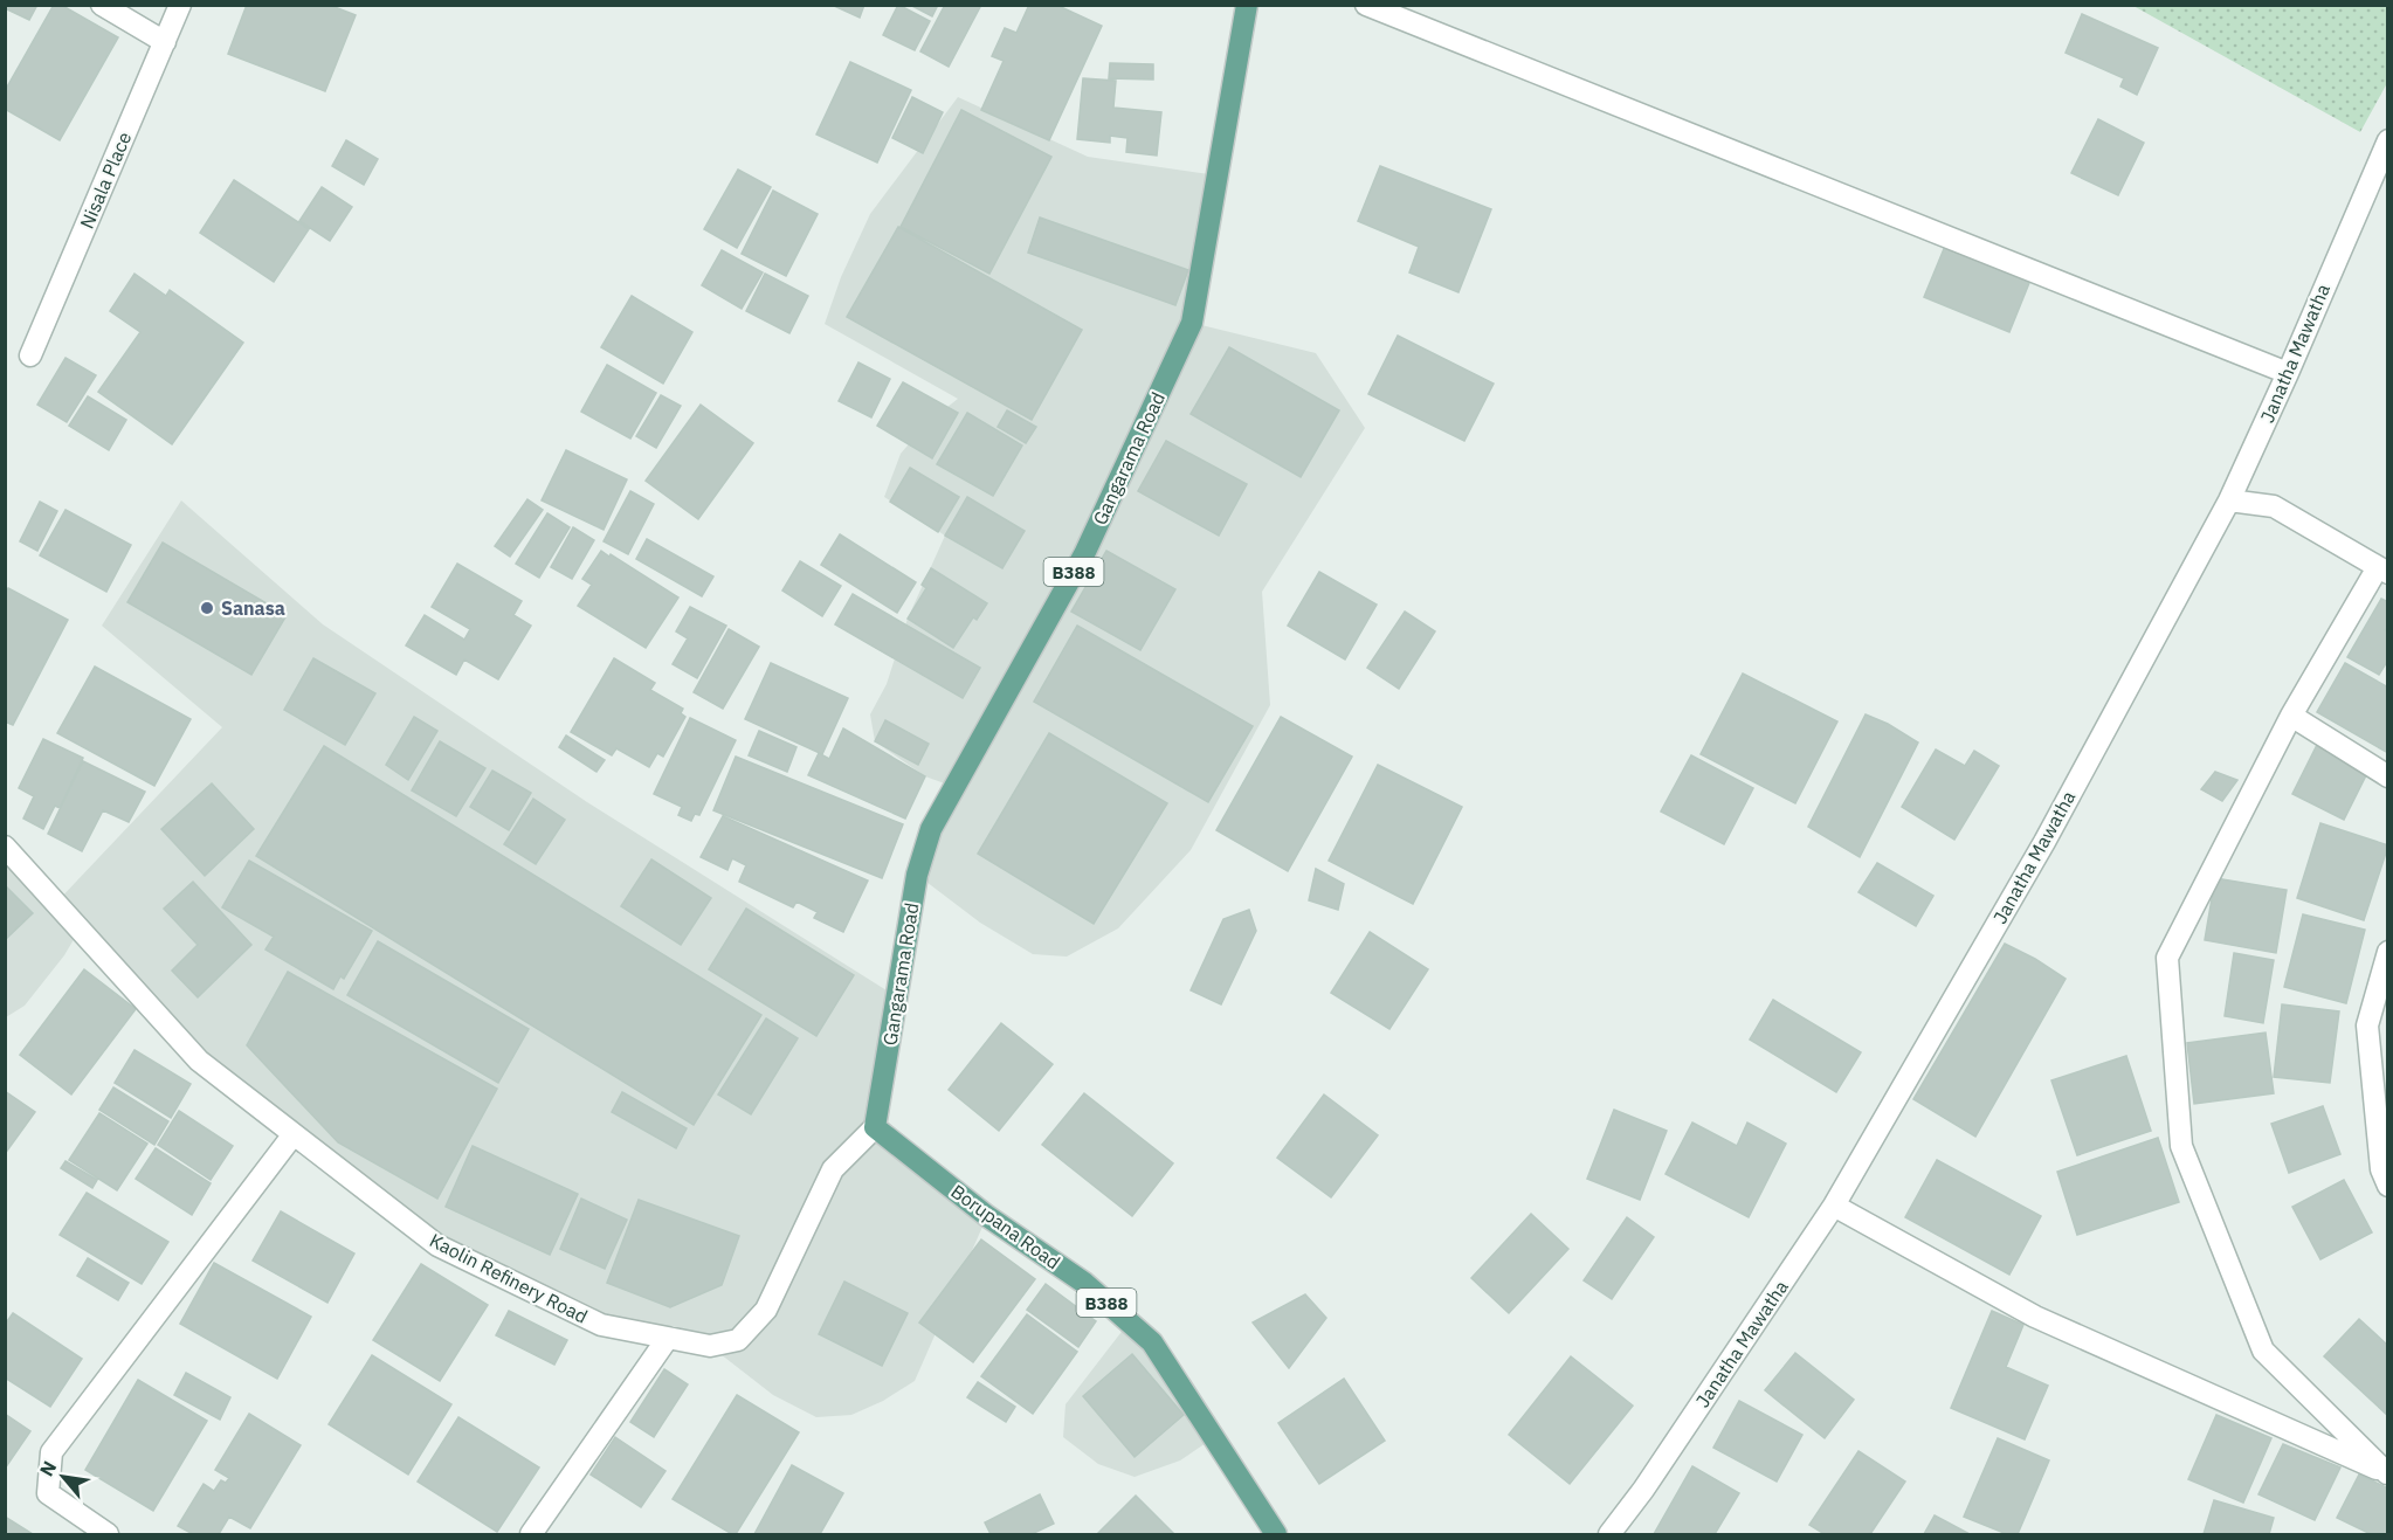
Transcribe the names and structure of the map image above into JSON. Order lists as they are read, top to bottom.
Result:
{
  "streets": {
    "main road": ["Gangarama Road", "B388", "Borupana Road"],
    "street": ["Nisala Place", "Janatha Mawatha", "Kaolin Refinery Road"]
  },
  "crossings": [
    ["Gangarama Road", "Borupana Road"],
    ["Gangarama Road", "Kaolin Refinery Road"],
    ["Borupana Road", "Kaolin Refinery Road"]
  ],
  "places": ["Sanasa"],
  "north": "top left"
}
